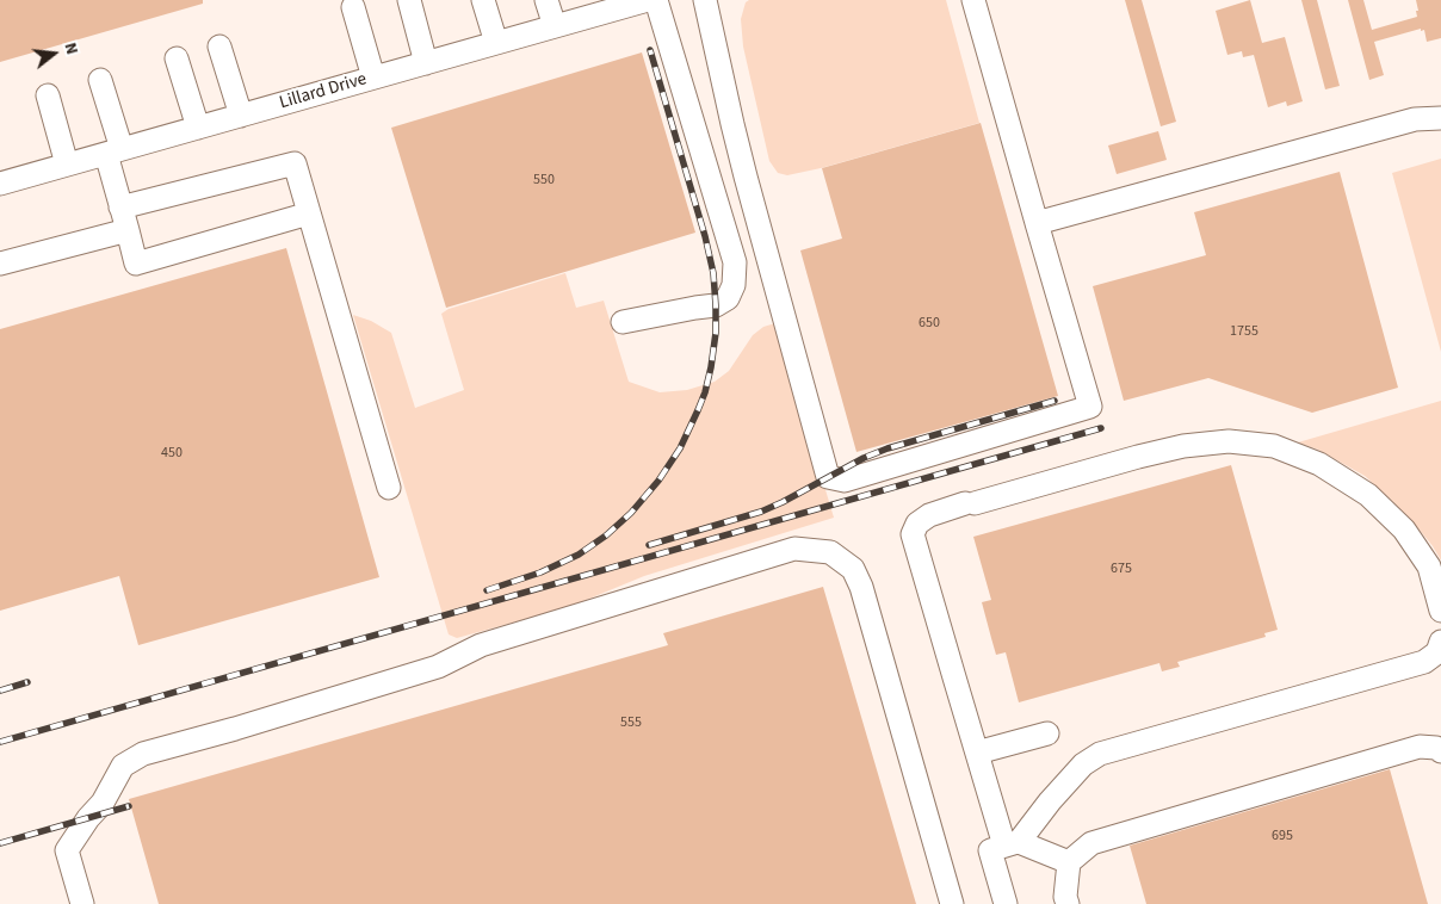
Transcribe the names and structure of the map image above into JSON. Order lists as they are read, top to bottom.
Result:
{
  "streets": {
    "street": ["Lillard Drive"]
  },
  "house_numbers": [
    "550",
    "650",
    "1755",
    "450",
    "675",
    "555",
    "695"
  ],
  "north": "right"
}
